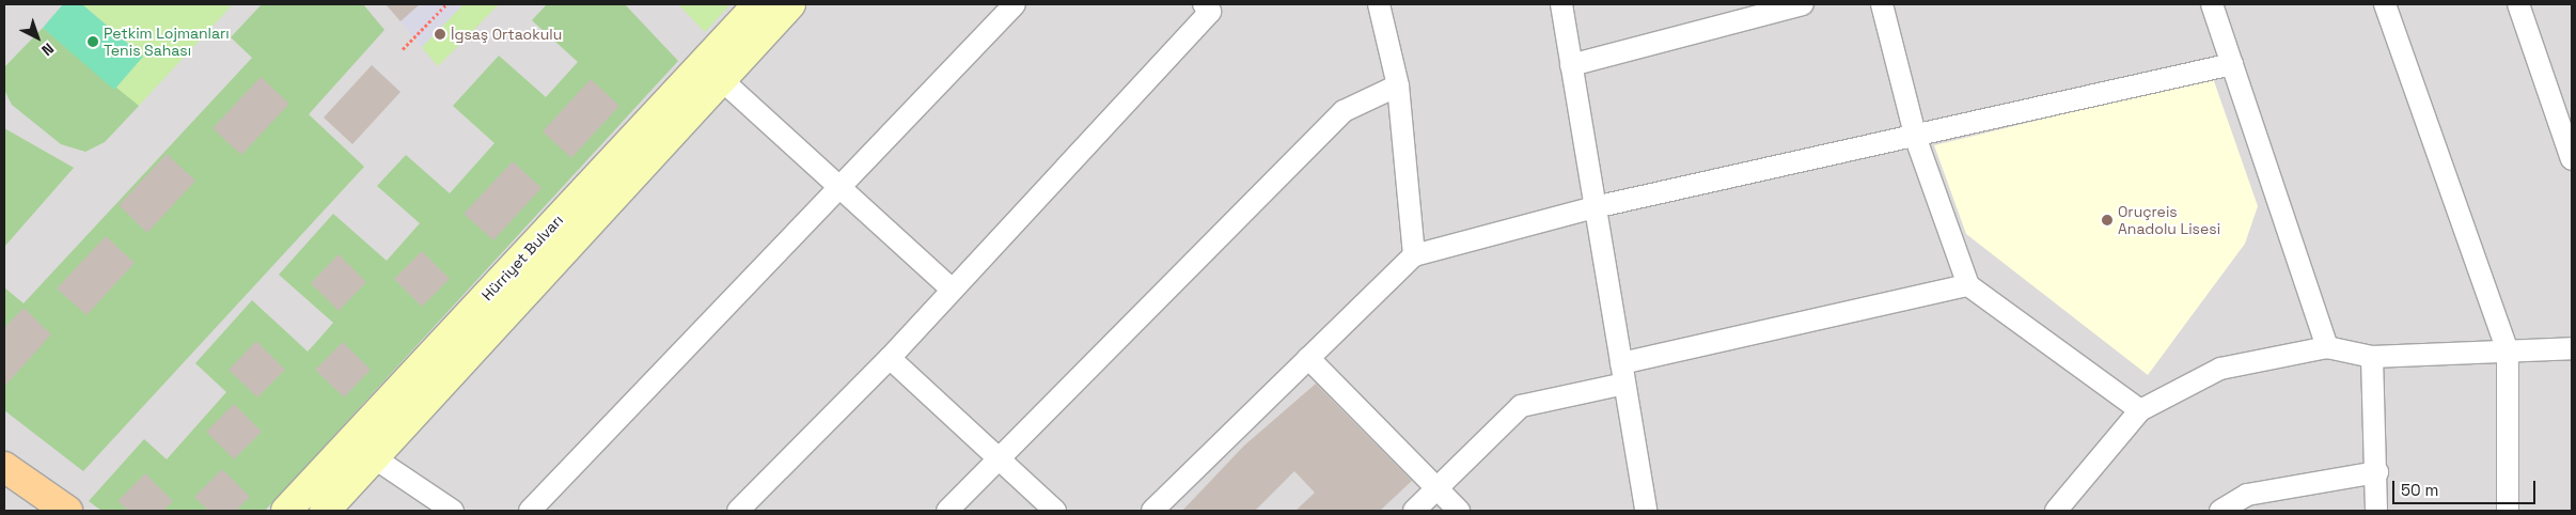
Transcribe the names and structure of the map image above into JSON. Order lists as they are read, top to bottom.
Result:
{
  "streets": {
    "main road": ["Hürriyet Bulvarı"]
  },
  "places": ["İgsaş Ortaokulu", "Petkim Lojmanları Tenis Sahası", "Oruçreis Anadolu Lisesi"],
  "scale_bar": "50 m",
  "north": "bottom right"
}
